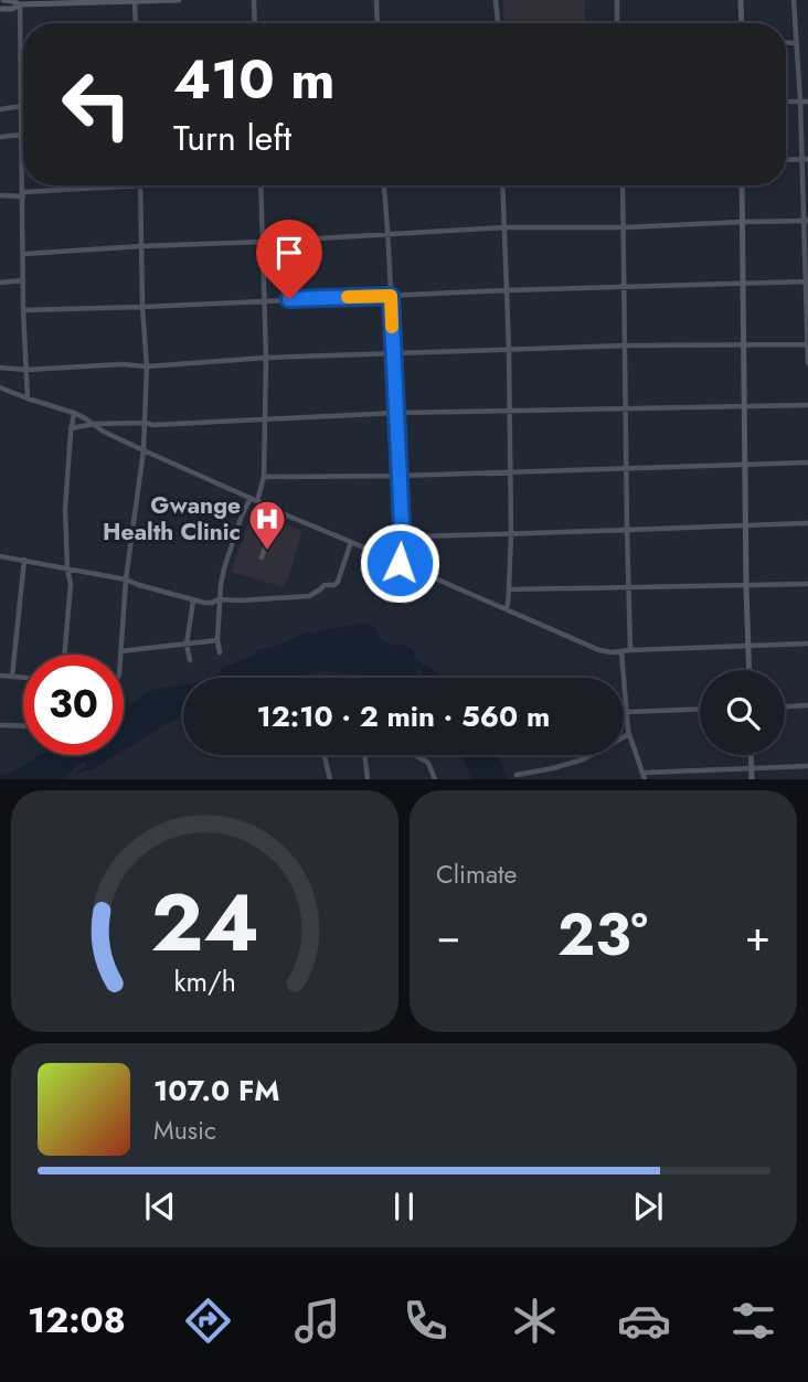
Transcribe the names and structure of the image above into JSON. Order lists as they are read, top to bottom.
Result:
{
  "places": {
    "hospital": ["Gwange Health Clinic"]
  },
  "page": {
    "turn": ["410 m", "Turn left"],
    "limit": "30",
    "trip": "12:10 · 2 min · 560 m",
    "tile": "Climate",
    "heat": ["−", "23°", "+"],
    "song": ["107.0 FM", "Music"],
    "tabs": "12:08",
    "gauge": ["24", "km/h"]
  }
}
